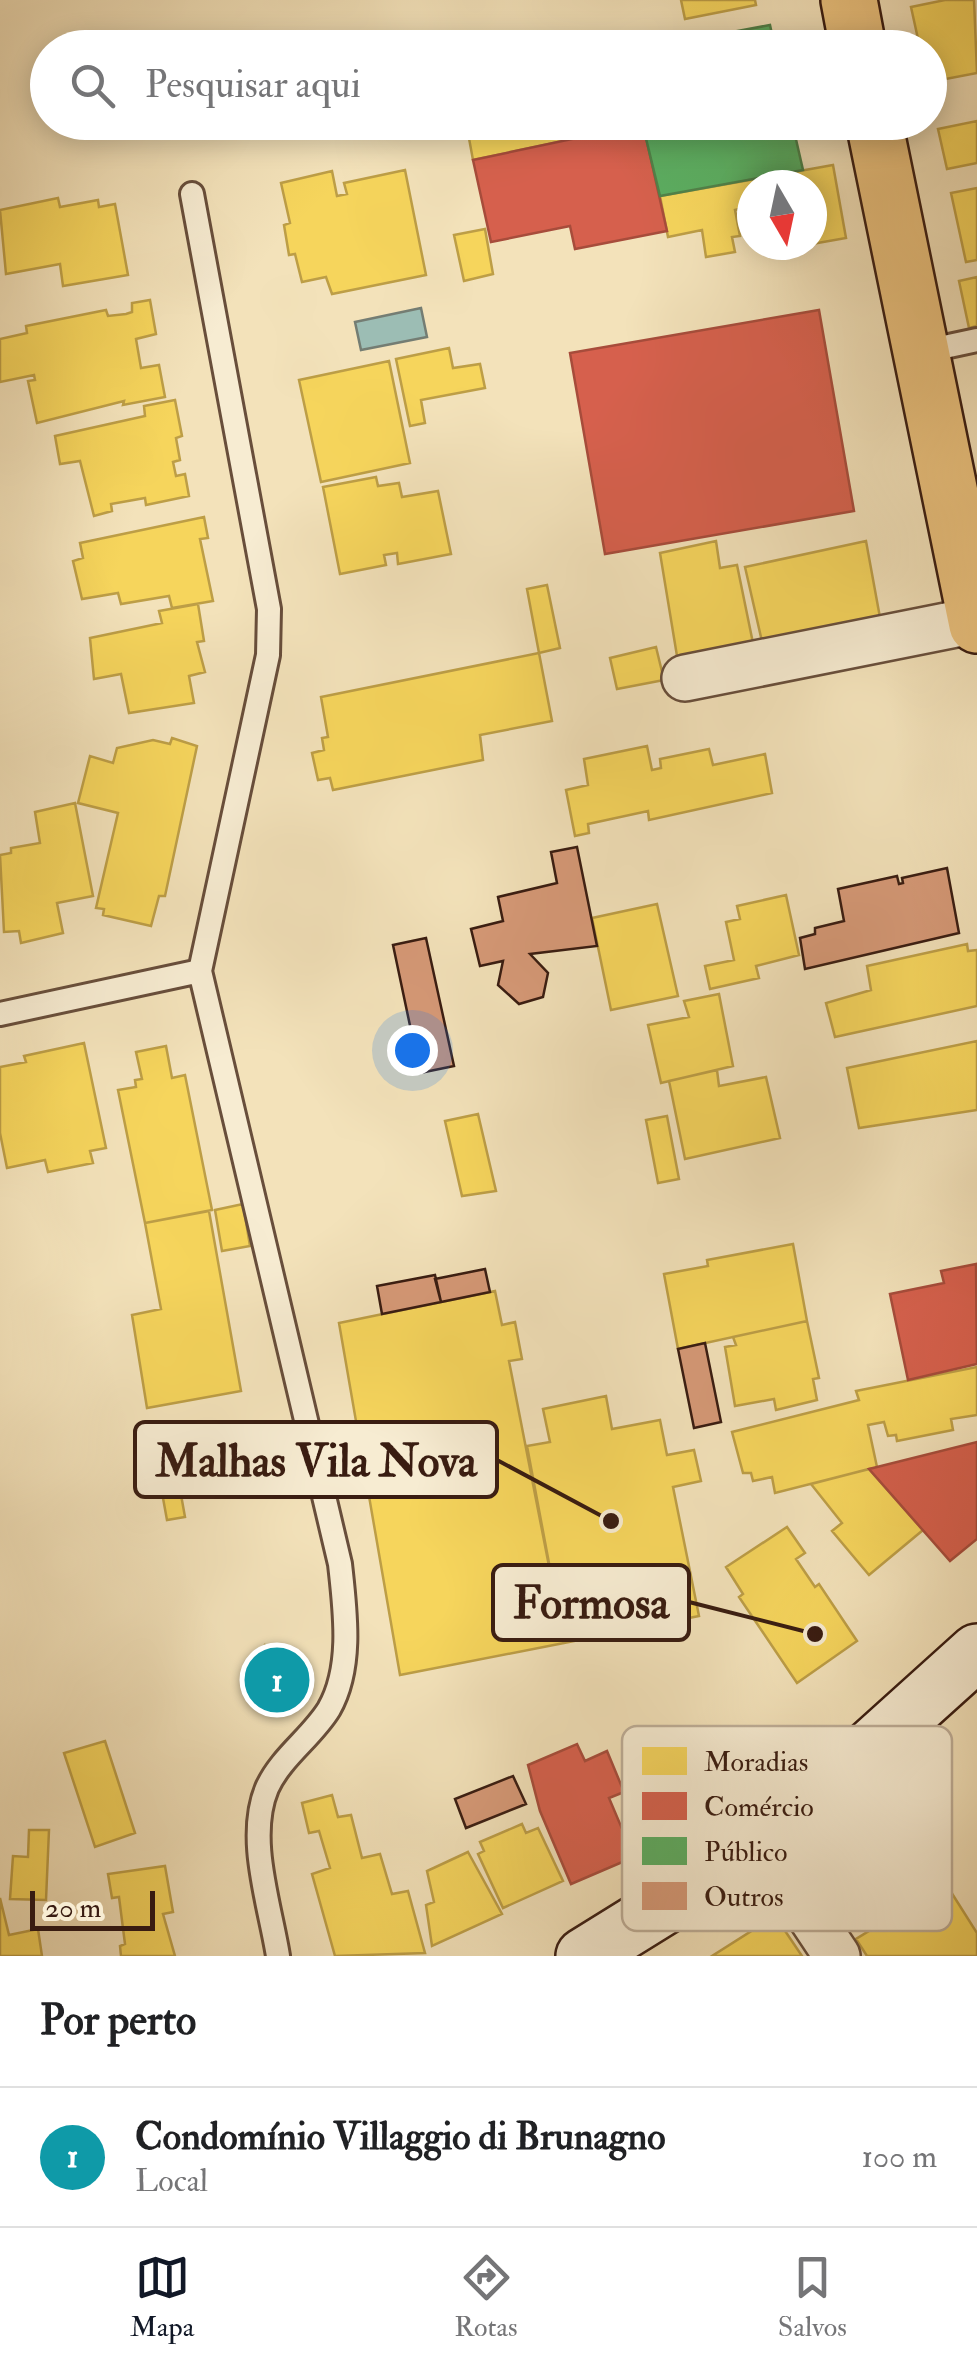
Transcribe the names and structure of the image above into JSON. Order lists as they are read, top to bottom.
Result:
{
  "places": ["Malhas Vila Nova", "Formosa"],
  "legend": [
    "Moradias",
    "Comércio",
    "Público",
    "Outros"
  ],
  "scale_bar": "20 m",
  "north": "bottom",
  "page": {
    "search": "Pesquisar aqui",
    "pins": "1",
    "scale": "20 m",
    "heading": "Por perto",
    "list": [
      {
        "mark": "1",
        "name": "Condomínio Villaggio di Brunagno",
        "note": "Local",
        "value": "100 m"
      }
    ],
    "nav": ["Mapa", "Rotas", "Salvos"]
  }
}
